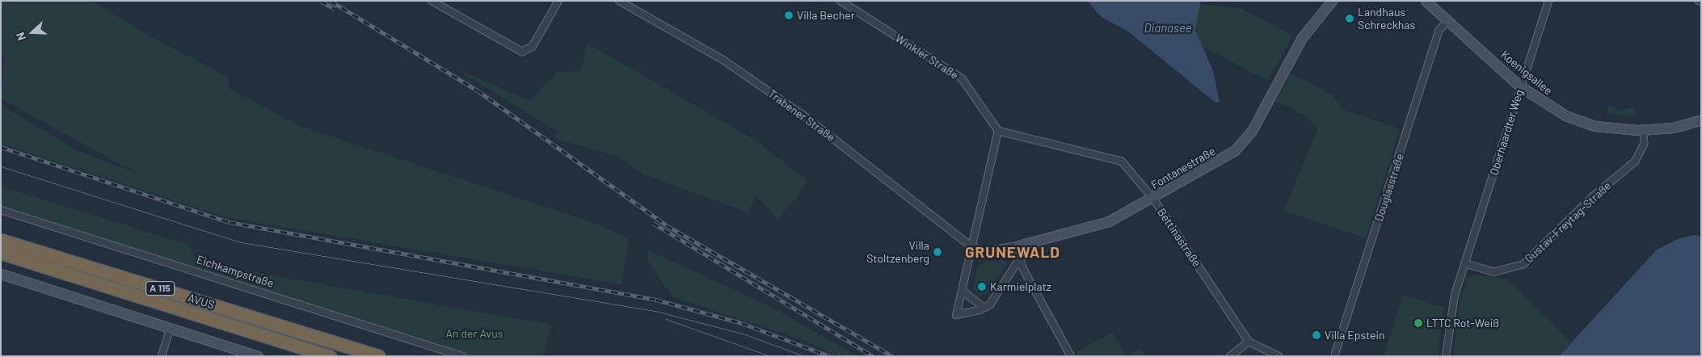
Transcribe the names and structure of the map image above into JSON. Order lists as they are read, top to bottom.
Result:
{
  "streets": {
    "highway": ["A 115", "AVUS"],
    "street": [
      "Winkler Straße",
      "Koenigsallee",
      "Trabener Straße",
      "Oberhaardter Weg",
      "Fontanestraße",
      "Douglasstraße",
      "Gustav-Freytag-Straße",
      "Bettinastraße",
      "Eichkampstraße"
    ]
  },
  "crossings": [
    ["Winkler Straße", "Bettinastraße"],
    ["Koenigsallee", "Oberhaardter Weg"],
    ["Koenigsallee", "Douglasstraße"],
    ["Koenigsallee", "Gustav-Freytag-Straße"],
    ["Trabener Straße", "Fontanestraße"],
    ["Oberhaardter Weg", "Gustav-Freytag-Straße"],
    ["Fontanestraße", "Bettinastraße"]
  ],
  "districts": ["GRUNEWALD"],
  "water": ["Dianasee"],
  "parks": ["An der Avus"],
  "places": [
    "Villa Becher",
    "Landhaus Schreckhas",
    "Villa Stoltzenberg",
    "Karmielplatz",
    "LTTC Rot-Weiß",
    "Villa Epstein"
  ],
  "north": "left"
}
